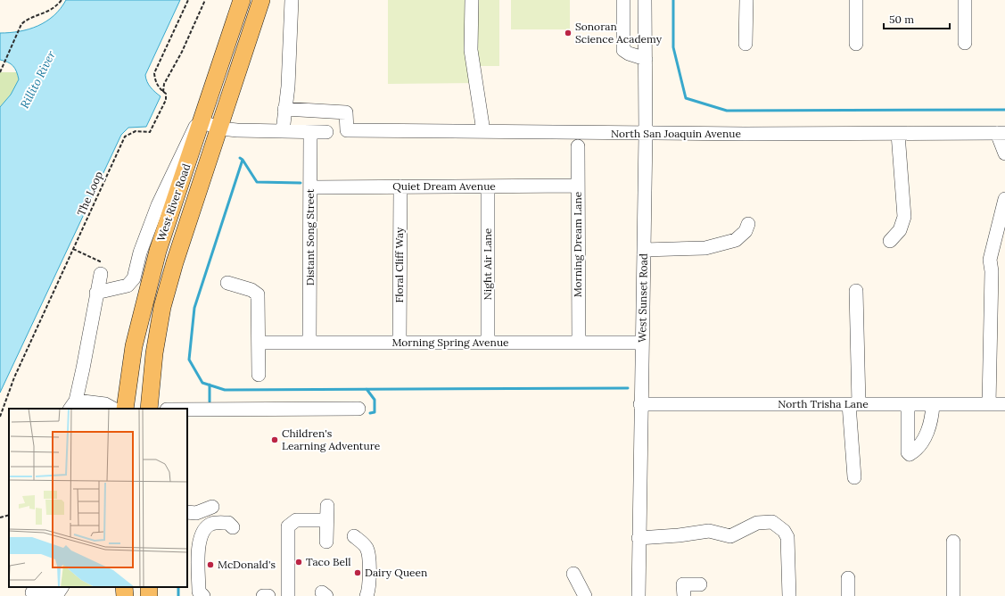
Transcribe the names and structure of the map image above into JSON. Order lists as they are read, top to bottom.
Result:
{
  "streets": {
    "main road": ["West River Road"],
    "street": [
      "North San Joaquin Avenue",
      "Quiet Dream Avenue",
      "Distant Song Street",
      "Morning Dream Lane",
      "Night Air Lane",
      "Floral Cliff Way",
      "West Sunset Road",
      "Morning Spring Avenue",
      "North Trisha Lane"
    ],
    "path": ["The Loop"]
  },
  "crossings": [
    ["North San Joaquin Avenue", "West Sunset Road"],
    ["Quiet Dream Avenue", "Distant Song Street"],
    ["Quiet Dream Avenue", "Morning Dream Lane"],
    ["Quiet Dream Avenue", "Night Air Lane"],
    ["Quiet Dream Avenue", "Floral Cliff Way"],
    ["Distant Song Street", "Morning Spring Avenue"],
    ["Morning Dream Lane", "Morning Spring Avenue"],
    ["Night Air Lane", "Morning Spring Avenue"],
    ["Floral Cliff Way", "Morning Spring Avenue"],
    ["West Sunset Road", "Morning Spring Avenue"],
    ["West Sunset Road", "North Trisha Lane"]
  ],
  "water": ["Rillito River"],
  "places": [
    "Sonoran Science Academy",
    "Children's Learning Adventure",
    "Taco Bell",
    "McDonald's",
    "Dairy Queen"
  ],
  "scale_bar": "50 m"
}
